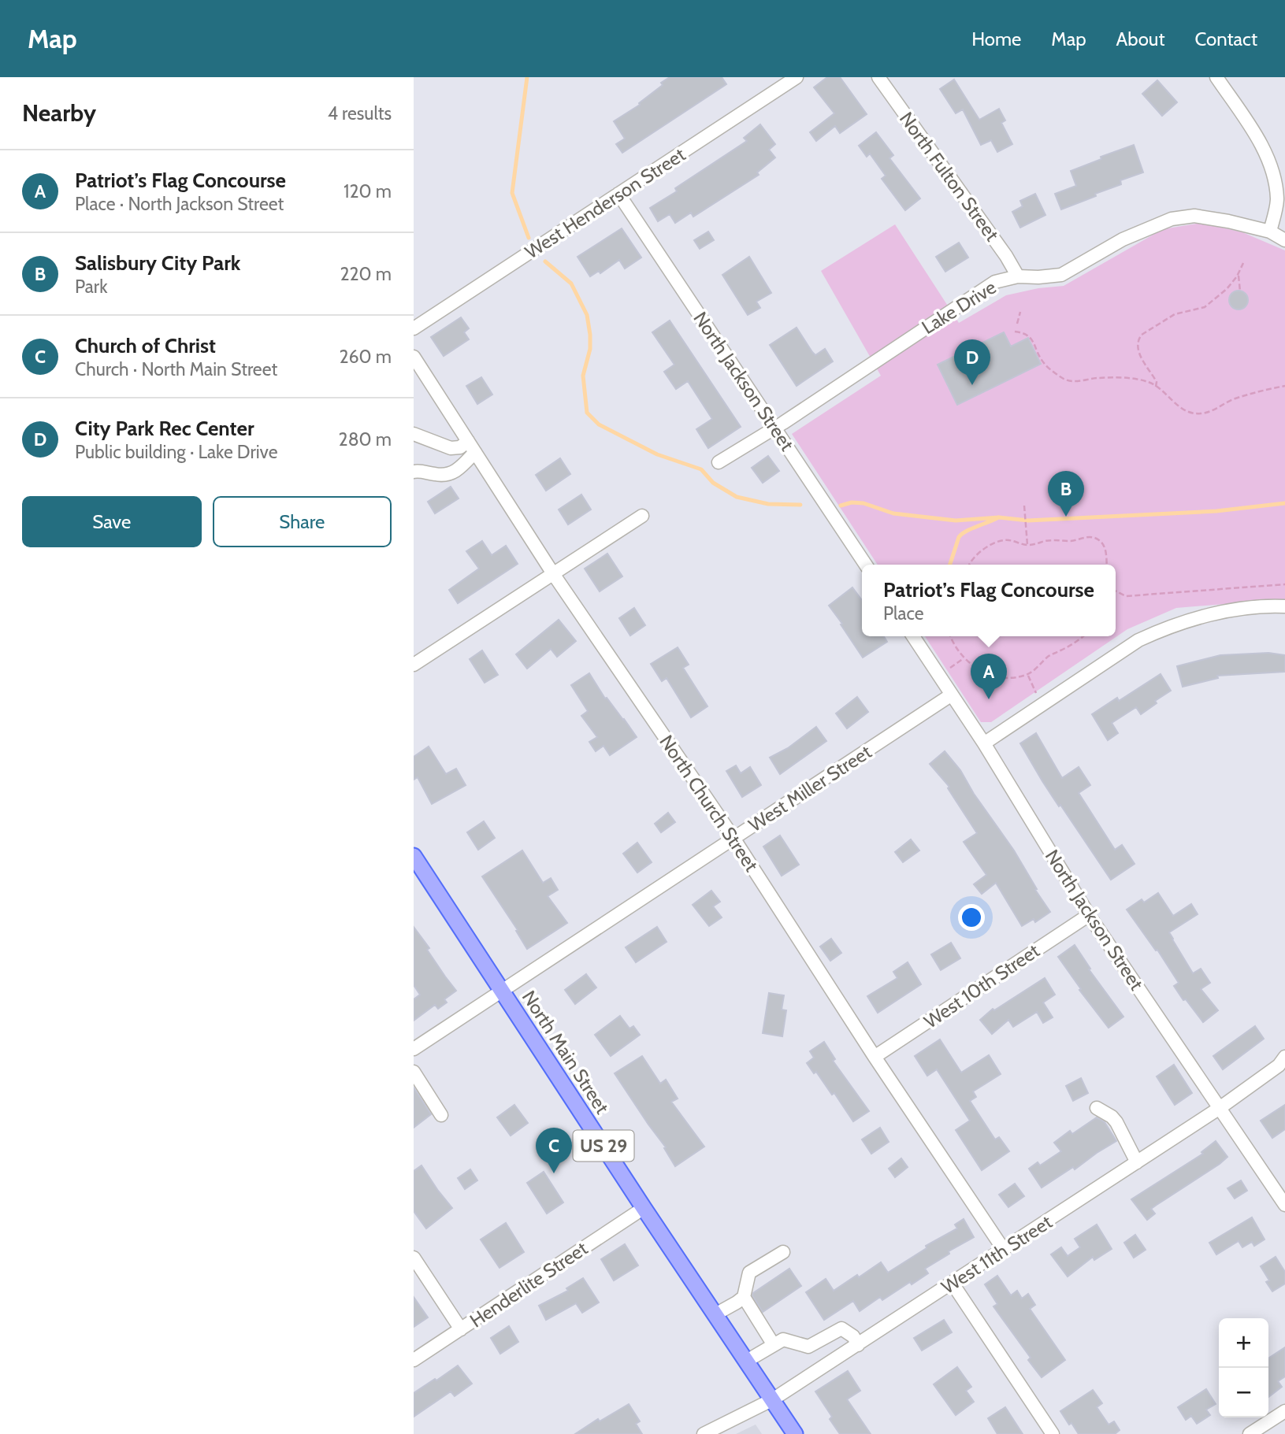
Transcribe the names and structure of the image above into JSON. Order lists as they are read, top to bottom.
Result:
{
  "streets": {
    "main road": ["North Main Street", "US 29"],
    "street": [
      "North Fulton Street",
      "West Henderson Street",
      "Lake Drive",
      "North Jackson Street",
      "West Miller Street",
      "North Church Street",
      "West 10th Street",
      "West 11th Street",
      "Henderlite Street"
    ]
  },
  "crossings": [
    ["North Fulton Street", "Lake Drive"],
    ["West Henderson Street", "North Jackson Street"],
    ["Lake Drive", "North Jackson Street"],
    ["North Jackson Street", "West Miller Street"],
    ["North Jackson Street", "West 10th Street"],
    ["North Jackson Street", "West 11th Street"],
    ["West Miller Street", "North Church Street"],
    ["West Miller Street", "North Main Street"],
    ["North Church Street", "West 10th Street"],
    ["North Church Street", "West 11th Street"],
    ["North Main Street", "West 11th Street"],
    ["North Main Street", "Henderlite Street"]
  ],
  "page": {
    "header": "Map",
    "nav": [
      "Home",
      "Map",
      "About",
      "Contact"
    ],
    "heading": ["Nearby", "4 results"],
    "list": [
      {
        "mark": "A",
        "name": "Patriot’s Flag Concourse",
        "note": "Place · North Jackson Street",
        "value": "120 m"
      },
      {
        "mark": "B",
        "name": "Salisbury City Park",
        "note": "Park",
        "value": "220 m"
      },
      {
        "mark": "C",
        "name": "Church of Christ",
        "note": "Church · North Main Street",
        "value": "260 m"
      },
      {
        "mark": "D",
        "name": "City Park Rec Center",
        "note": "Public building · Lake Drive",
        "value": "280 m"
      }
    ],
    "pins": [
      "D",
      "B",
      "A",
      "C"
    ],
    "buttons": ["Save", "Share"],
    "popup": ["Patriot’s Flag Concourse", "Place"],
    "map_buttons": ["+", "−"]
  }
}
